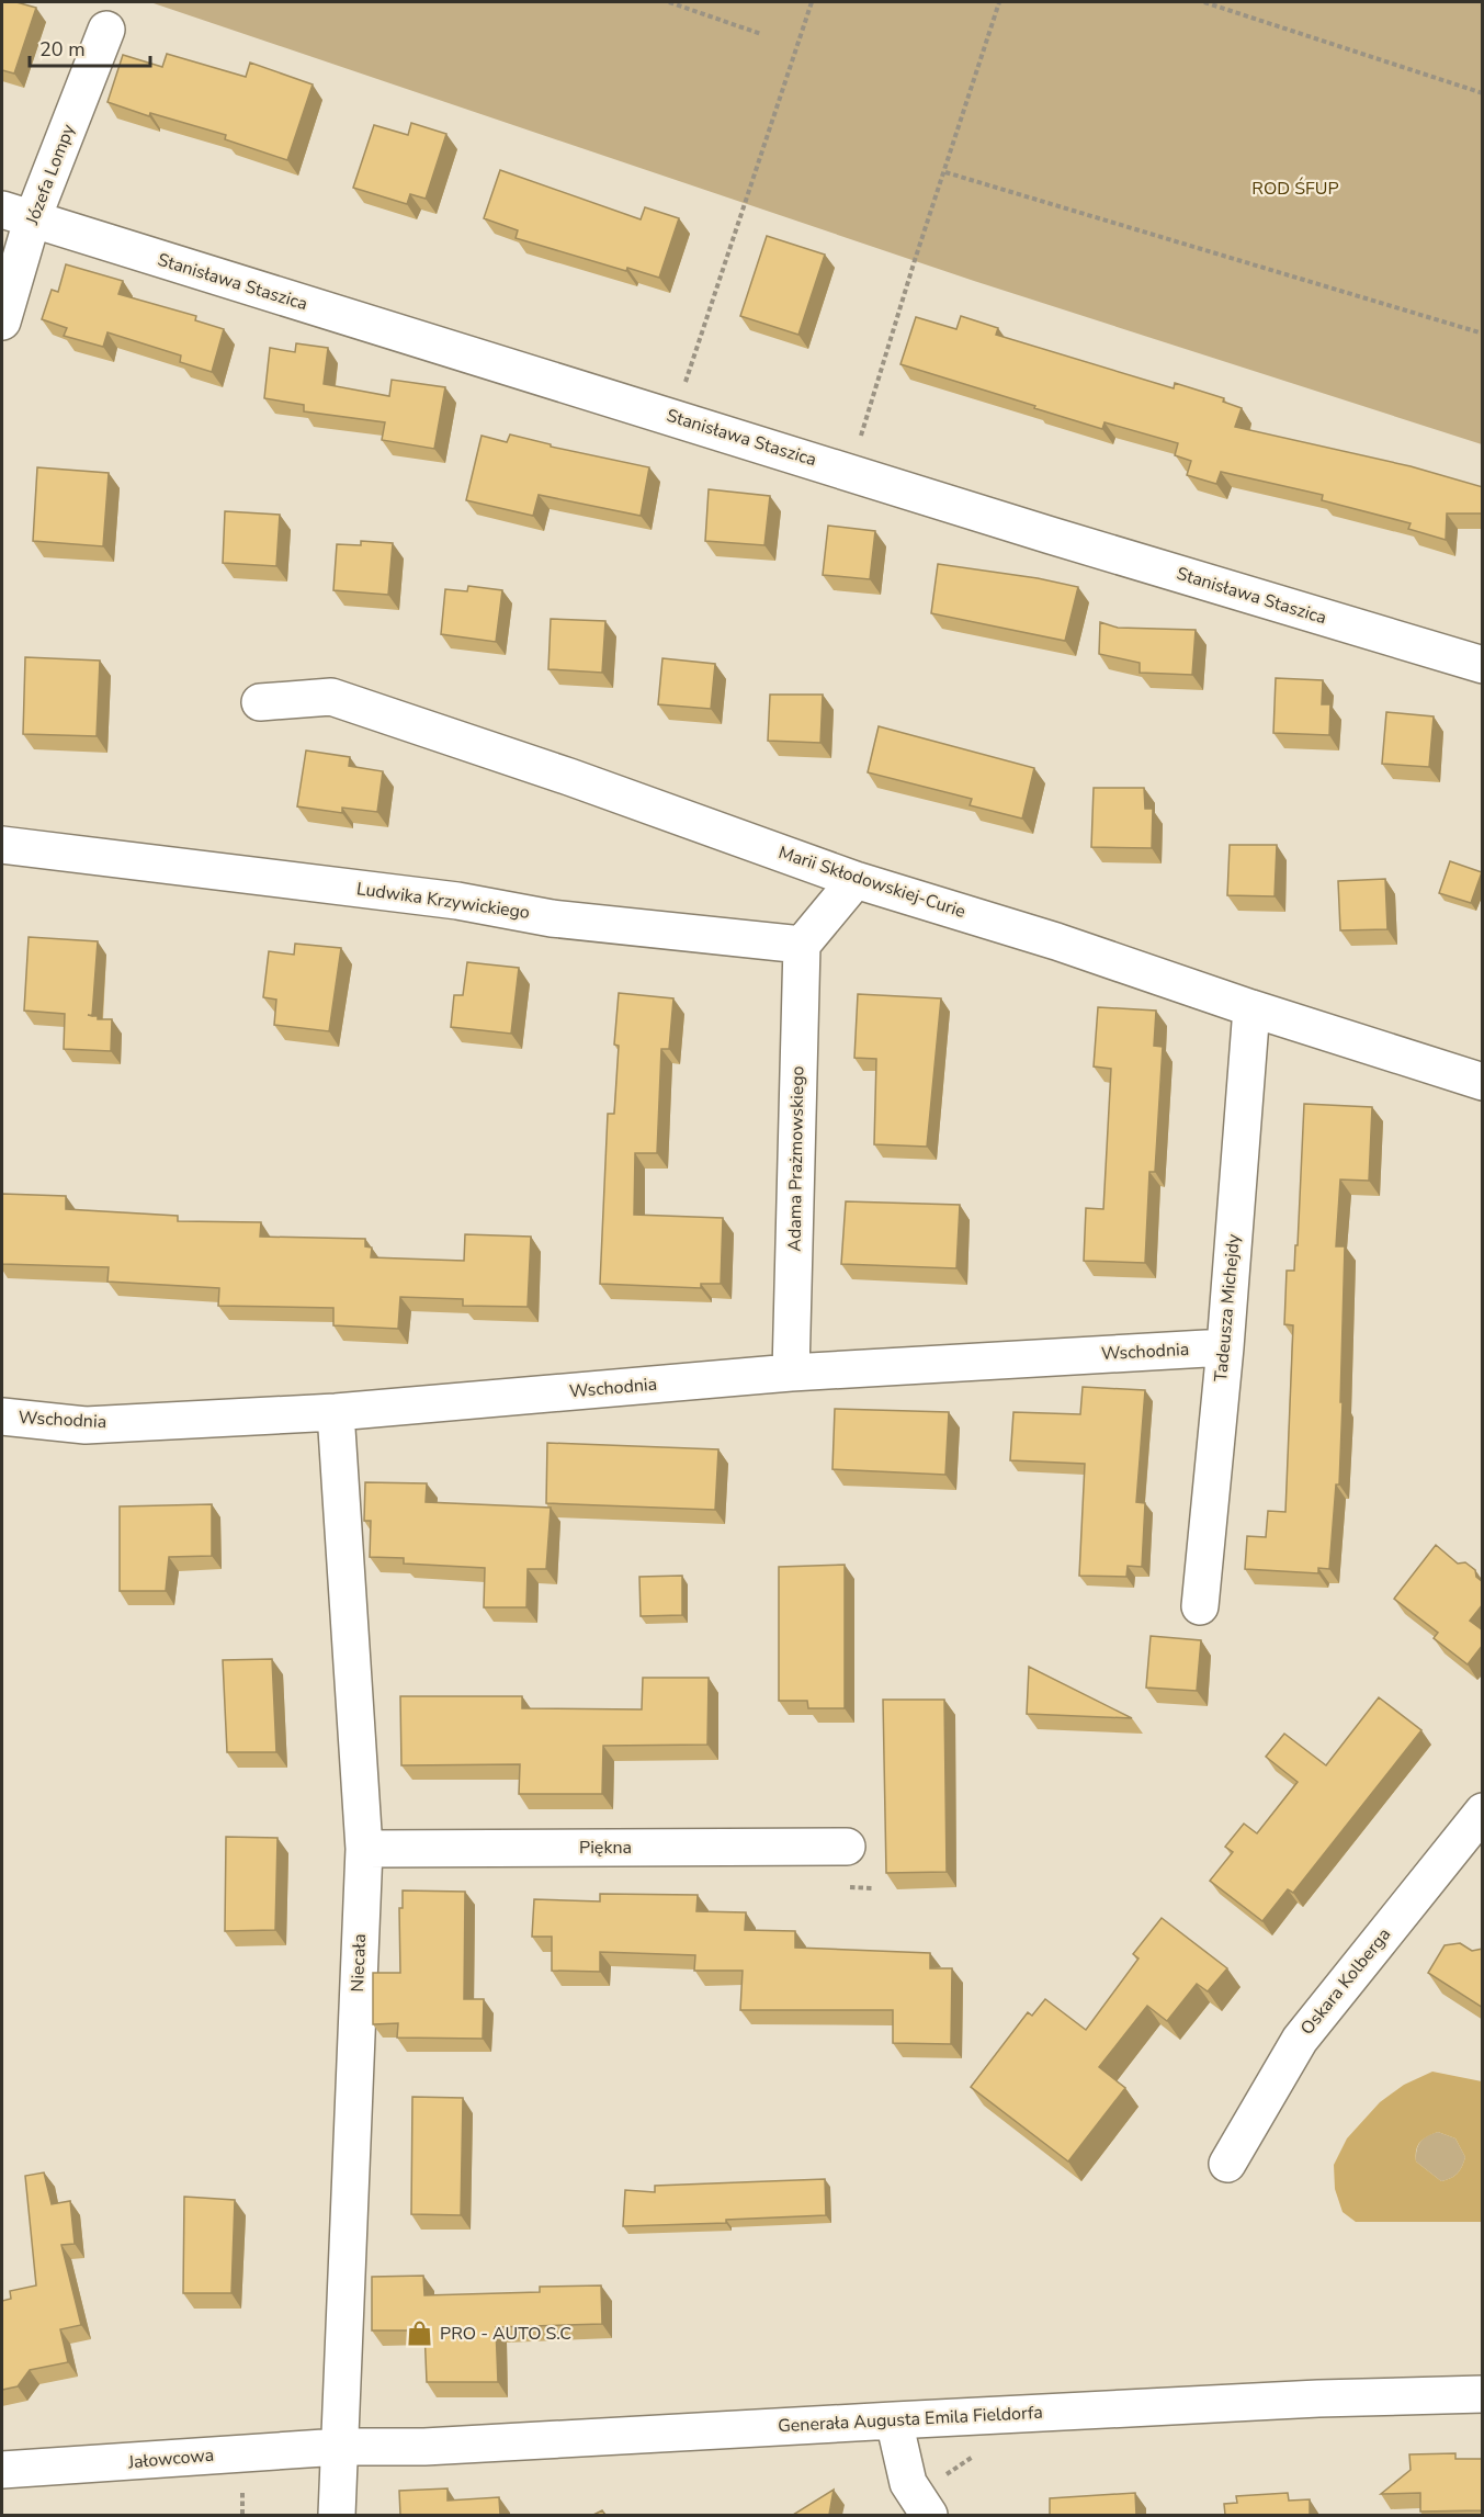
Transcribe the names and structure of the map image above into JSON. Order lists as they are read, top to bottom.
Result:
{
  "streets": {
    "street": [
      "Józefa Lompy",
      "Stanisława Staszica",
      "Marii Skłodowskiej-Curie",
      "Ludwika Krzywickiego",
      "Adama Prażmowskiego",
      "Tadeusza Michejdy",
      "Wschodnia",
      "Piękna",
      "Niecała",
      "Oskara Kolberga",
      "Generała Augusta Emila Fieldorfa",
      "Jałowcowa"
    ]
  },
  "crossings": [
    ["Józefa Lompy", "Stanisława Staszica"],
    ["Marii Skłodowskiej-Curie", "Tadeusza Michejdy"],
    ["Ludwika Krzywickiego", "Adama Prażmowskiego"],
    ["Adama Prażmowskiego", "Wschodnia"],
    ["Tadeusza Michejdy", "Wschodnia"],
    ["Wschodnia", "Niecała"],
    ["Piękna", "Niecała"],
    ["Niecała", "Generała Augusta Emila Fieldorfa"],
    ["Niecała", "Jałowcowa"],
    ["Generała Augusta Emila Fieldorfa", "Jałowcowa"]
  ],
  "parks": ["ROD ŚFUP"],
  "places": {
    "shop": ["PRO - AUTO S.C"]
  },
  "scale_bar": "20 m"
}
